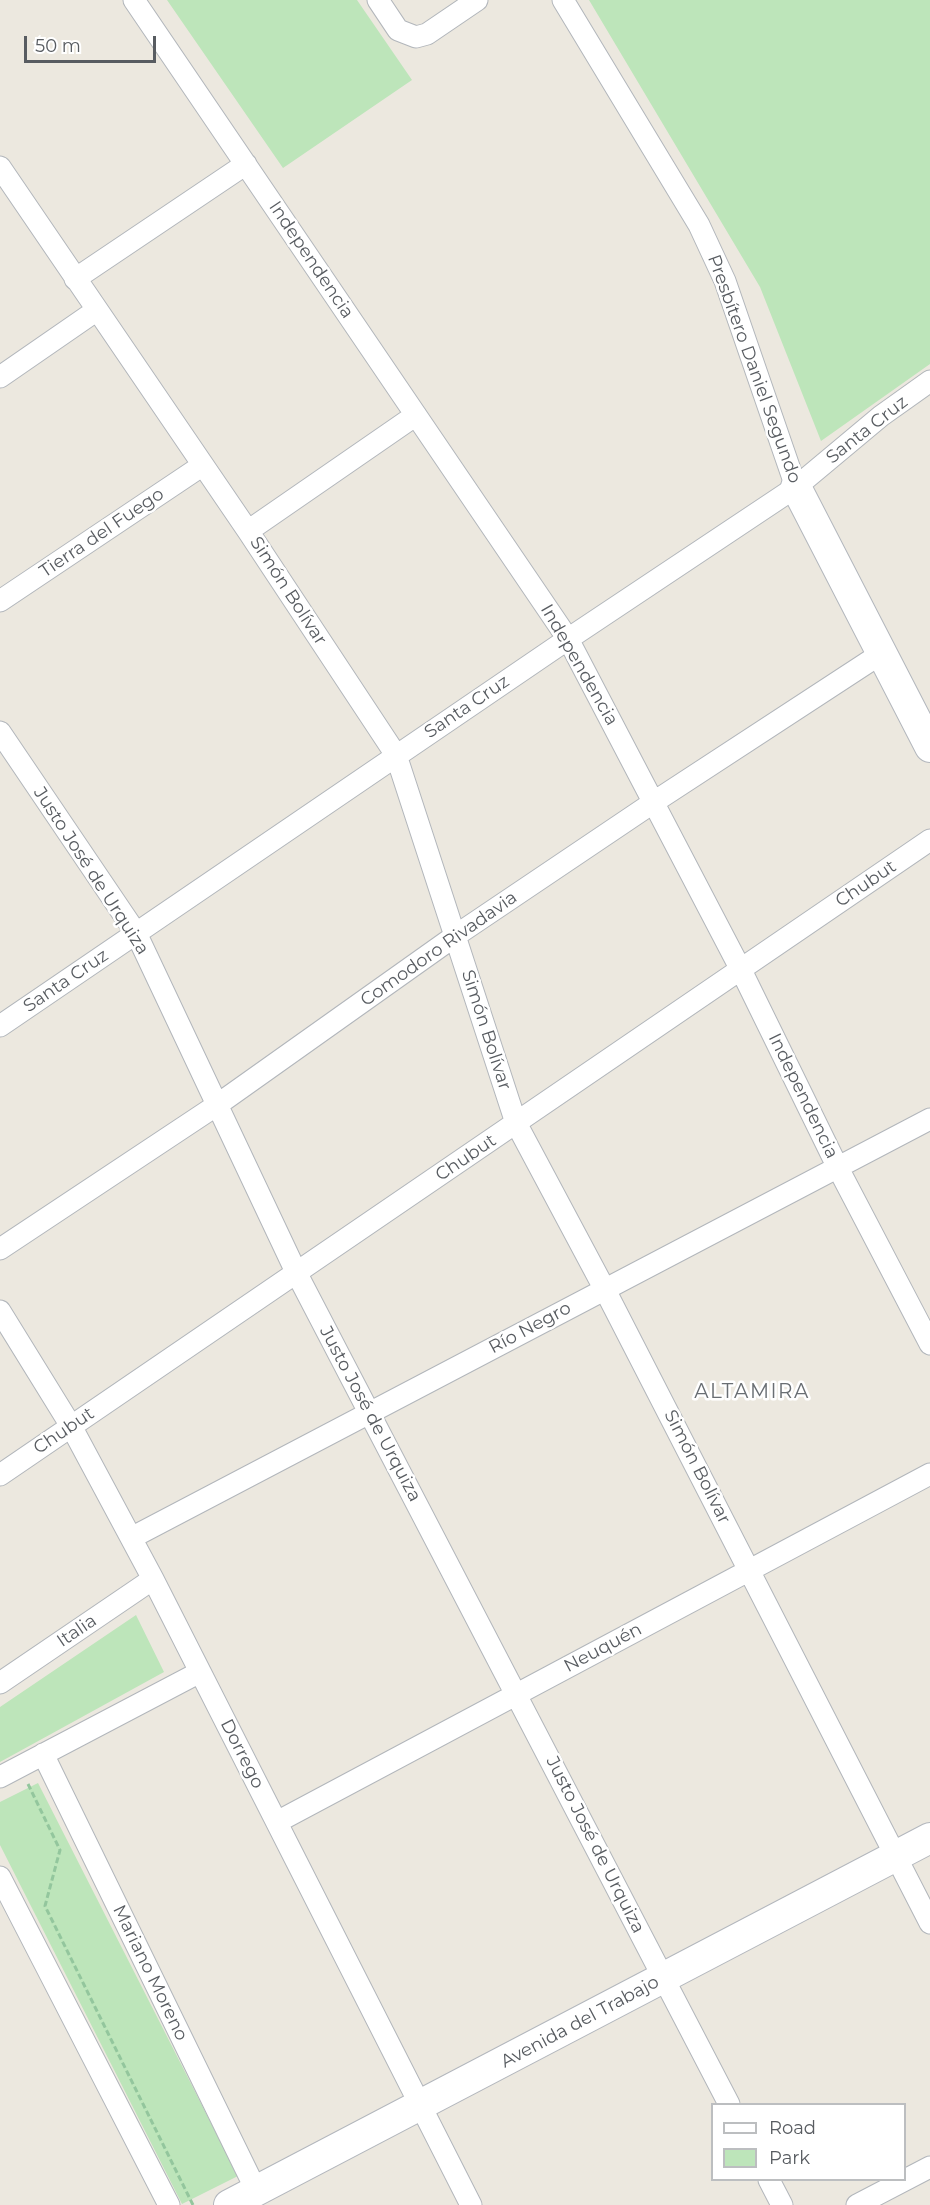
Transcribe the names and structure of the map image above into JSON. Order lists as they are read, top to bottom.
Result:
{
  "streets": {
    "main road": ["Presbítero Daniel Segundo", "Avenida del Trabajo"],
    "street": [
      "Independencia",
      "Santa Cruz",
      "Tierra del Fuego",
      "Simón Bolívar",
      "Justo José de Urquiza",
      "Chubut",
      "Comodoro Rivadavia",
      "Río Negro",
      "Italia",
      "Neuquén",
      "Dorrego",
      "Mariano Moreno"
    ]
  },
  "crossings": [
    ["Independencia", "Santa Cruz"],
    ["Independencia", "Chubut"],
    ["Independencia", "Comodoro Rivadavia"],
    ["Independencia", "Río Negro"],
    ["Presbítero Daniel Segundo", "Santa Cruz"],
    ["Presbítero Daniel Segundo", "Comodoro Rivadavia"],
    ["Santa Cruz", "Simón Bolívar"],
    ["Santa Cruz", "Justo José de Urquiza"],
    ["Tierra del Fuego", "Simón Bolívar"],
    ["Simón Bolívar", "Chubut"],
    ["Simón Bolívar", "Comodoro Rivadavia"],
    ["Simón Bolívar", "Río Negro"],
    ["Simón Bolívar", "Neuquén"],
    ["Simón Bolívar", "Avenida del Trabajo"],
    ["Justo José de Urquiza", "Chubut"],
    ["Justo José de Urquiza", "Comodoro Rivadavia"],
    ["Justo José de Urquiza", "Río Negro"],
    ["Justo José de Urquiza", "Neuquén"],
    ["Justo José de Urquiza", "Avenida del Trabajo"],
    ["Chubut", "Dorrego"],
    ["Río Negro", "Dorrego"],
    ["Italia", "Dorrego"],
    ["Neuquén", "Dorrego"],
    ["Dorrego", "Avenida del Trabajo"],
    ["Mariano Moreno", "Avenida del Trabajo"]
  ],
  "districts": ["ALTAMIRA"],
  "legend": ["Road", "Park"],
  "scale_bar": "50 m"
}
